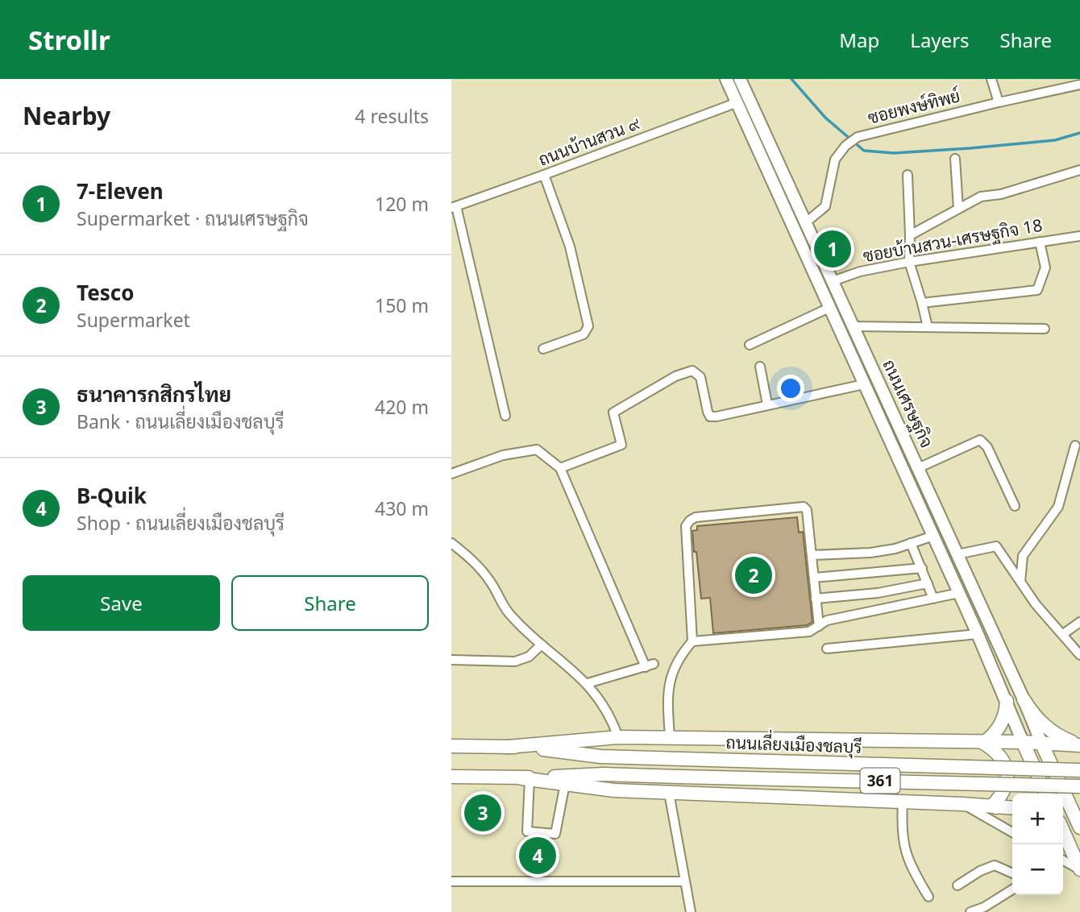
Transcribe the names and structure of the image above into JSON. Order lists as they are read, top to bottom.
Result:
{
  "streets": {
    "highway": ["ถนนเลี่ยงเมืองชลบุรี", "361"],
    "main road": ["ถนนเศรษฐกิจ"],
    "street": ["ซอยพงษ์ทิพย์", "ถนนบ้านสวน ๙", "ซอยบ้านสวน-เศรษฐกิจ 18"]
  },
  "crossings": [
    ["ซอยพงษ์ทิพย์", "ถนนเศรษฐกิจ"],
    ["ถนนบ้านสวน ๙", "ถนนเศรษฐกิจ"],
    ["ซอยบ้านสวน-เศรษฐกิจ 18", "ถนนเศรษฐกิจ"],
    ["ถนนเศรษฐกิจ", "ถนนเลี่ยงเมืองชลบุรี"]
  ],
  "page": {
    "header": "Strollr",
    "nav": ["Map", "Layers", "Share"],
    "heading": ["Nearby", "4 results"],
    "list": [
      {
        "mark": "1",
        "name": "7-Eleven",
        "note": "Supermarket · ถนนเศรษฐกิจ",
        "value": "120 m"
      },
      {
        "mark": "2",
        "name": "Tesco",
        "note": "Supermarket",
        "value": "150 m"
      },
      {
        "mark": "3",
        "name": "ธนาคารกสิกรไทย",
        "note": "Bank · ถนนเลี่ยงเมืองชลบุรี",
        "value": "420 m"
      },
      {
        "mark": "4",
        "name": "B-Quik",
        "note": "Shop · ถนนเลี่ยงเมืองชลบุรี",
        "value": "430 m"
      }
    ],
    "pins": [
      "1",
      "2",
      "3",
      "4"
    ],
    "buttons": ["Save", "Share"],
    "map_buttons": ["+", "−"]
  }
}
